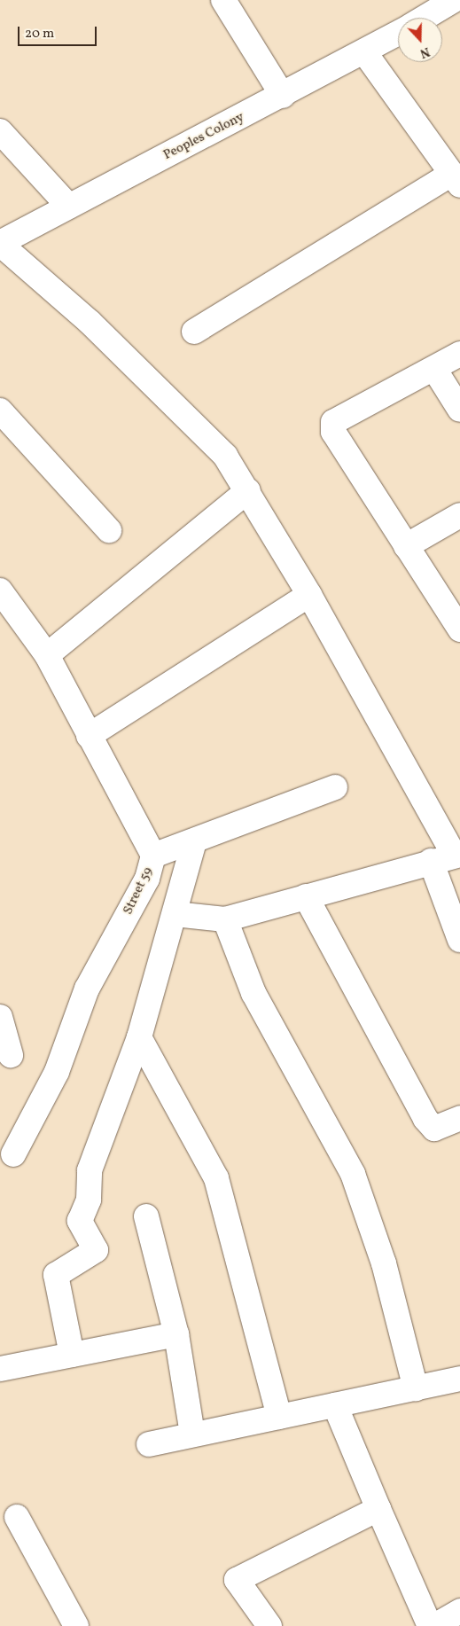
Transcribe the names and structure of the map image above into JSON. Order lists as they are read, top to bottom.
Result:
{
  "streets": {
    "street": ["Peoples Colony", "Street 59"]
  },
  "scale_bar": "20 m",
  "north": "bottom"
}
